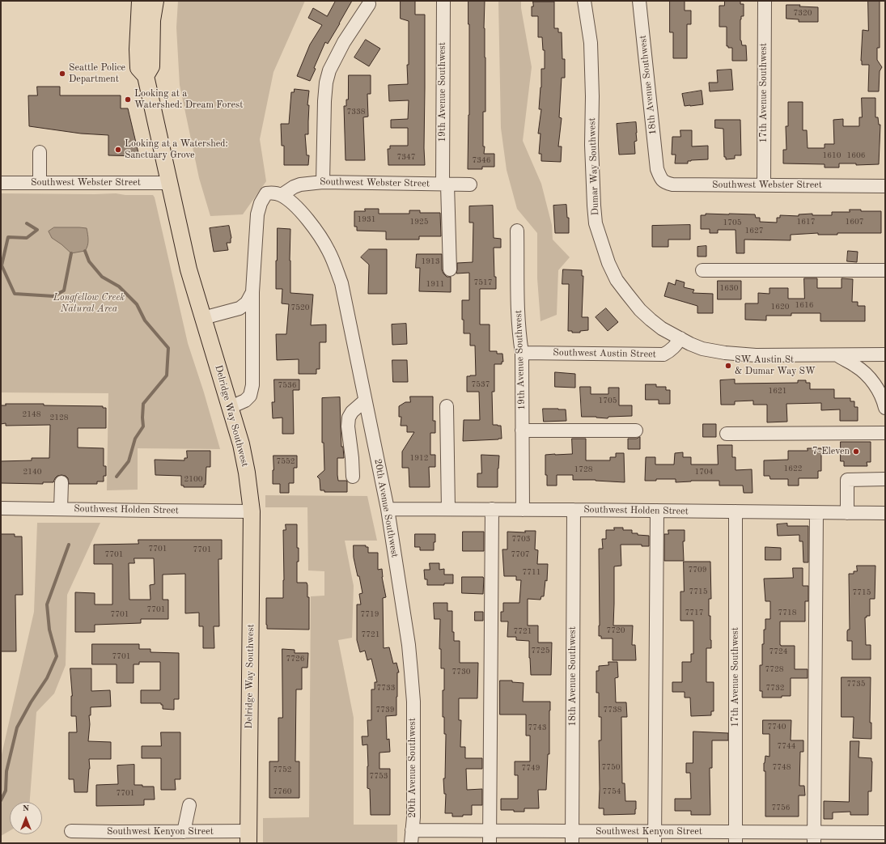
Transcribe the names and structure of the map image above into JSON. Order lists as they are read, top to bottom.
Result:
{
  "streets": {
    "main road": ["Delridge Way Southwest"],
    "street": [
      "18th Avenue Southwest",
      "19th Avenue Southwest",
      "17th Avenue Southwest",
      "Dumar Way Southwest",
      "Southwest Webster Street",
      "Southwest Austin Street",
      "20th Avenue Southwest",
      "Southwest Holden Street",
      "Southwest Kenyon Street"
    ]
  },
  "crossings": [
    ["18th Avenue Southwest", "Southwest Webster Street"],
    ["18th Avenue Southwest", "Southwest Holden Street"],
    ["18th Avenue Southwest", "Southwest Kenyon Street"],
    ["19th Avenue Southwest", "Southwest Webster Street"],
    ["19th Avenue Southwest", "Southwest Austin Street"],
    ["19th Avenue Southwest", "Southwest Holden Street"],
    ["17th Avenue Southwest", "Southwest Webster Street"],
    ["17th Avenue Southwest", "Southwest Holden Street"],
    ["17th Avenue Southwest", "Southwest Kenyon Street"],
    ["Dumar Way Southwest", "Southwest Austin Street"],
    ["Southwest Webster Street", "Delridge Way Southwest"],
    ["Southwest Webster Street", "20th Avenue Southwest"],
    ["Delridge Way Southwest", "Southwest Holden Street"],
    ["Delridge Way Southwest", "Southwest Kenyon Street"],
    ["20th Avenue Southwest", "Southwest Holden Street"],
    ["20th Avenue Southwest", "Southwest Kenyon Street"]
  ],
  "parks": ["Longfellow Creek Natural Area"],
  "places": [
    "Seattle Police Department",
    "Looking at a Watershed: Dream Forest",
    "Looking at a Watershed: Sanctuary Grove",
    "SW Austin St & Dumar Way SW",
    "7-Eleven"
  ],
  "house_numbers": [
    "7320",
    "7338",
    "1610",
    "1606",
    "7347",
    "7346",
    "1931",
    "1925",
    "1617",
    "1607",
    "1705",
    "1627",
    "1913",
    "7517",
    "1911",
    "1630",
    "1616",
    "1620",
    "7520",
    "7537",
    "7536",
    "1621",
    "1705",
    "2148",
    "2128",
    "1912",
    "7552",
    "1622",
    "1728",
    "2140",
    "1704",
    "2100",
    "7703",
    "7701",
    "7701",
    "7701",
    "7707",
    "7709",
    "7711",
    "7715",
    "7715",
    "7701",
    "7717",
    "7718",
    "7701",
    "7719",
    "7720",
    "7721",
    "7721",
    "7725",
    "7724",
    "7701",
    "7726",
    "7728",
    "7730",
    "7735",
    "7733",
    "7732",
    "7739",
    "7738",
    "7740",
    "7743",
    "7744",
    "7750",
    "7748",
    "7749",
    "7752",
    "7753",
    "7760",
    "7754",
    "7701",
    "7756"
  ],
  "north": "top"
}
